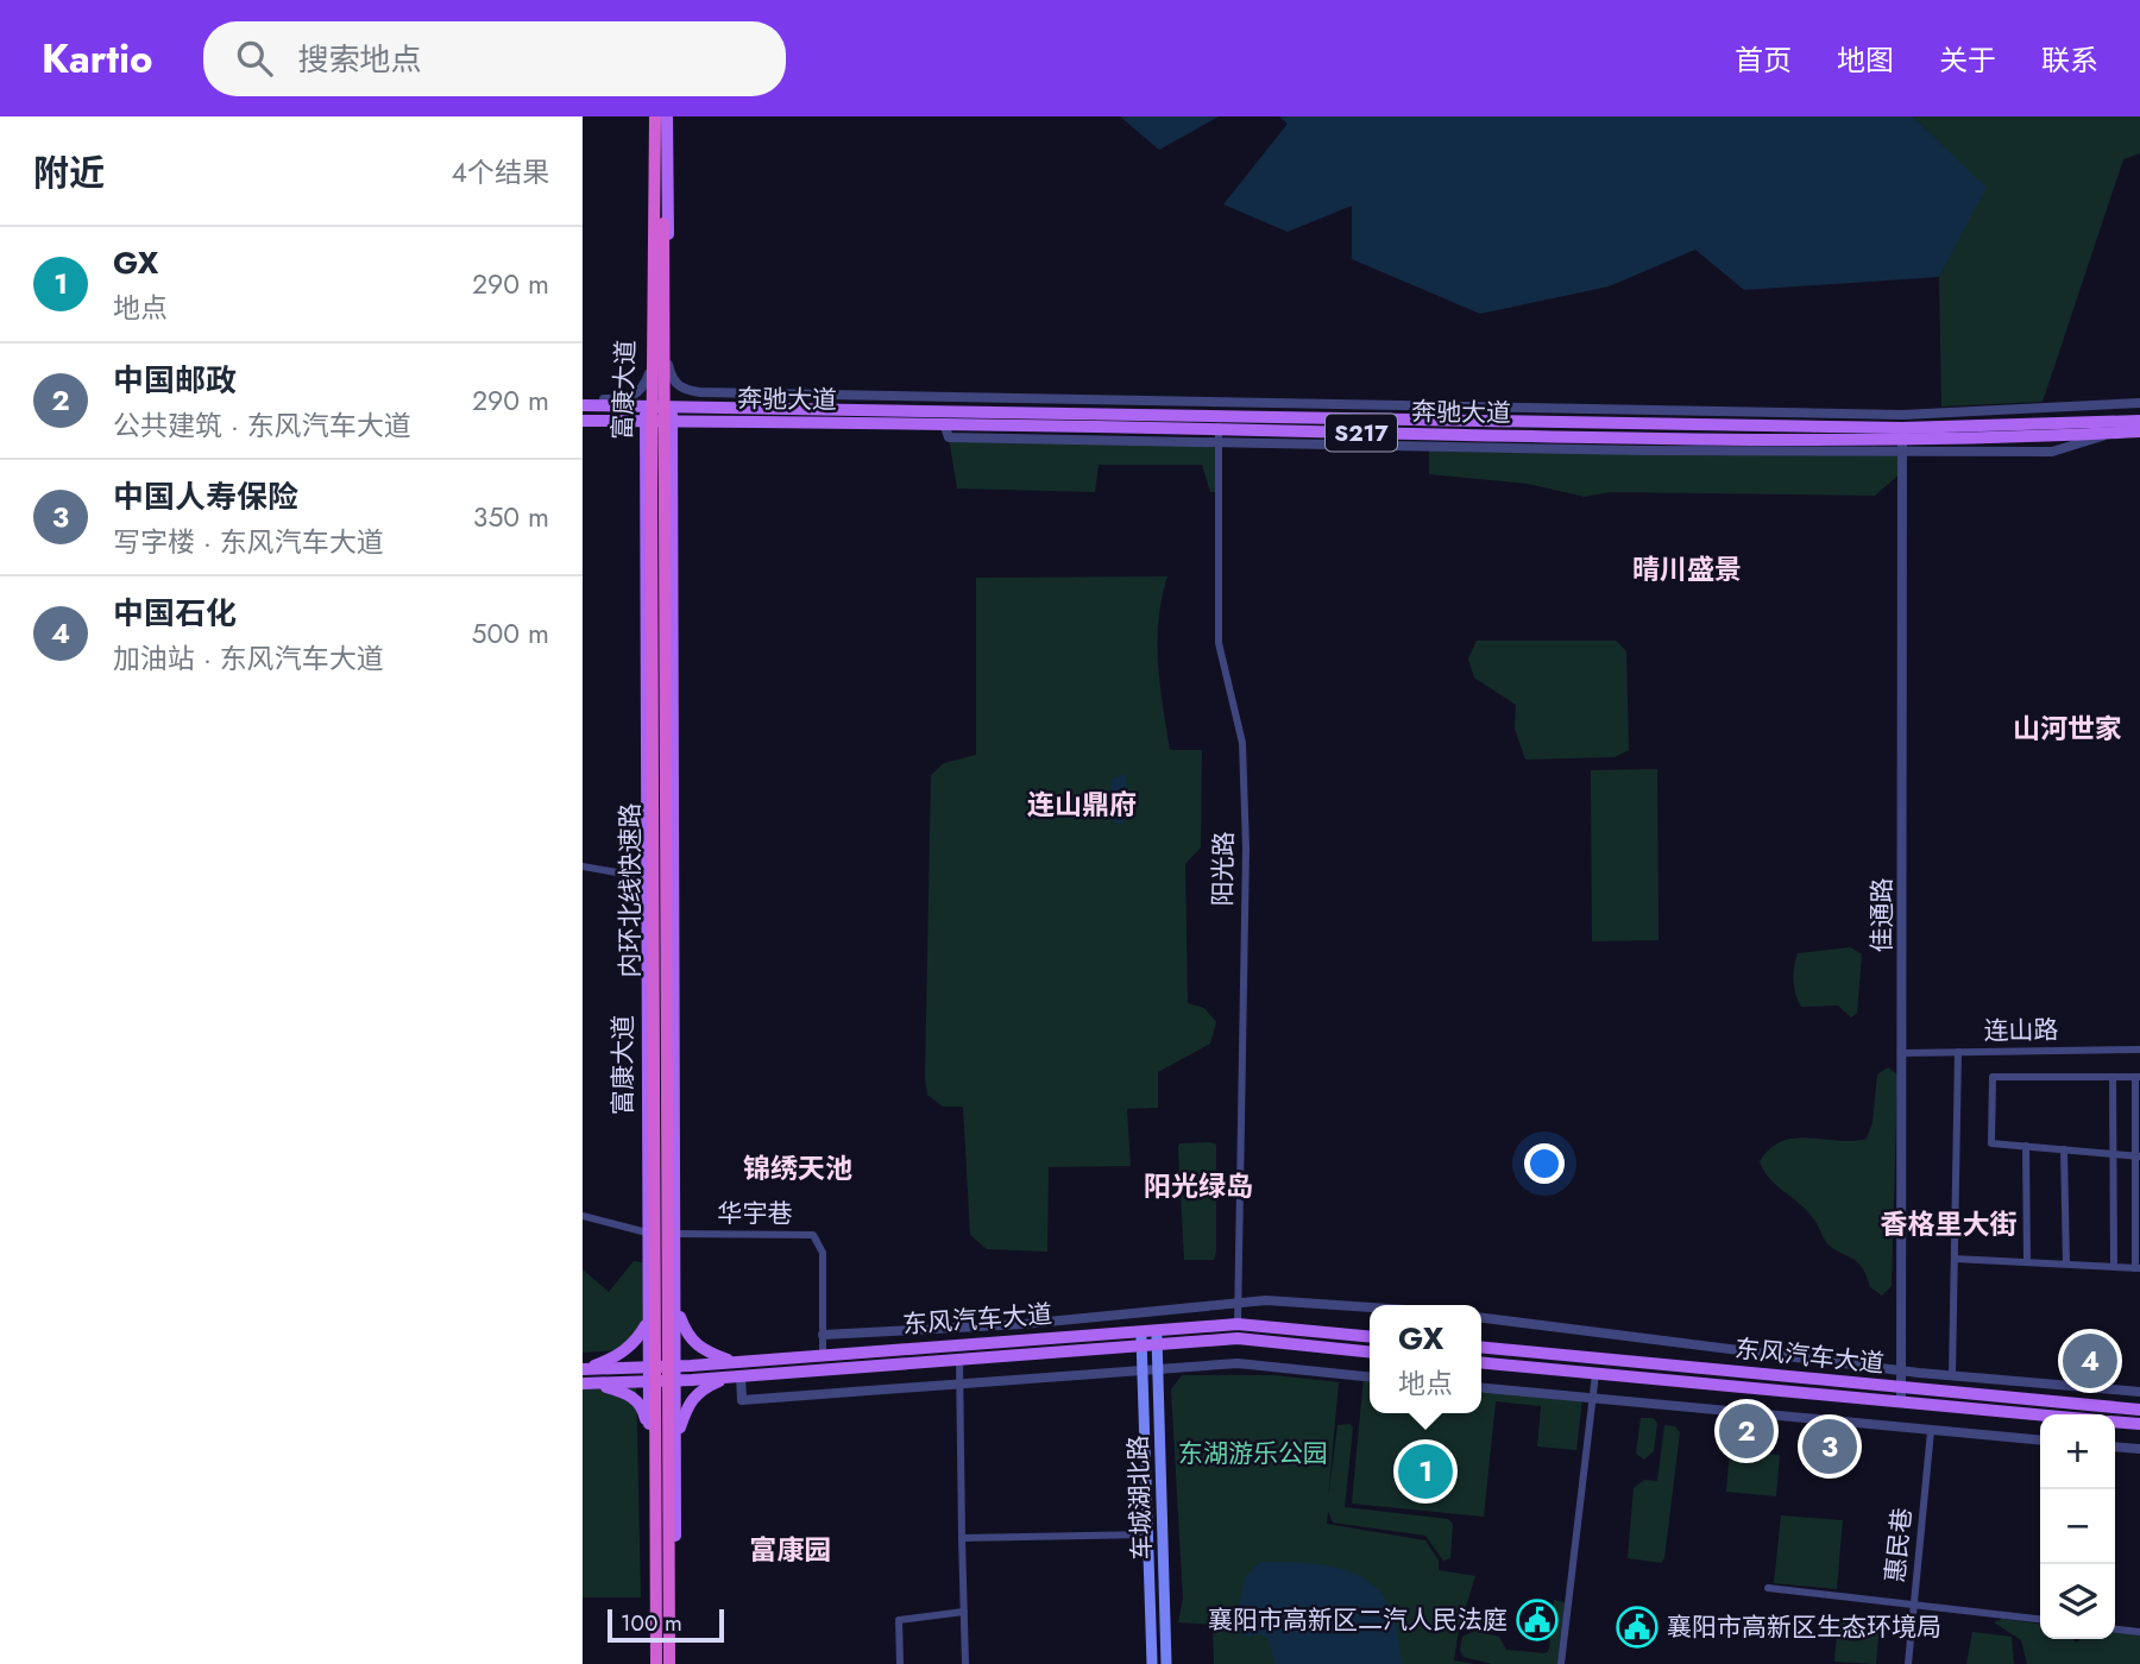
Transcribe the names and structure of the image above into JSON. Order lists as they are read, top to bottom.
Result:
{
  "streets": {
    "highway": ["内环北线快速路"],
    "main road": [
      "富康大道",
      "奔驰大道",
      "S217",
      "东风汽车大道",
      "车城湖北路"
    ],
    "street": [
      "阳光路",
      "佳通路",
      "连山路",
      "华宇巷",
      "惠民巷"
    ]
  },
  "crossings": [
    ["富康大道", "奔驰大道"],
    ["富康大道", "内环北线快速路"],
    ["富康大道", "华宇巷"],
    ["富康大道", "东风汽车大道"],
    ["奔驰大道", "阳光路"],
    ["奔驰大道", "佳通路"],
    ["阳光路", "东风汽车大道"],
    ["佳通路", "连山路"],
    ["佳通路", "东风汽车大道"],
    ["华宇巷", "东风汽车大道"],
    ["东风汽车大道", "车城湖北路"]
  ],
  "districts": [
    "晴川盛景",
    "山河世家",
    "连山鼎府",
    "锦绣天池",
    "阳光绿岛",
    "香格里大街",
    "富康园"
  ],
  "parks": ["东湖游乐公园"],
  "places": {
    "public building": ["襄阳市高新区二汽人民法庭", "襄阳市高新区生态环境局"]
  },
  "scale_bar": "100 m",
  "page": {
    "header": "Kartio",
    "search": "搜索地点",
    "nav": [
      "首页",
      "地图",
      "关于",
      "联系"
    ],
    "heading": ["附近", "4个结果"],
    "list": [
      {
        "mark": "1",
        "name": "GX",
        "note": "地点",
        "value": "290 m"
      },
      {
        "mark": "2",
        "name": "中国邮政",
        "note": "公共建筑 · 东风汽车大道",
        "value": "290 m"
      },
      {
        "mark": "3",
        "name": "中国人寿保险",
        "note": "写字楼 · 东风汽车大道",
        "value": "350 m"
      },
      {
        "mark": "4",
        "name": "中国石化",
        "note": "加油站 · 东风汽车大道",
        "value": "500 m"
      }
    ],
    "popup": ["GX", "地点"],
    "pins": [
      "4",
      "2",
      "3",
      "1"
    ],
    "map_buttons": ["+", "−"],
    "scale": "100 m"
  }
}
